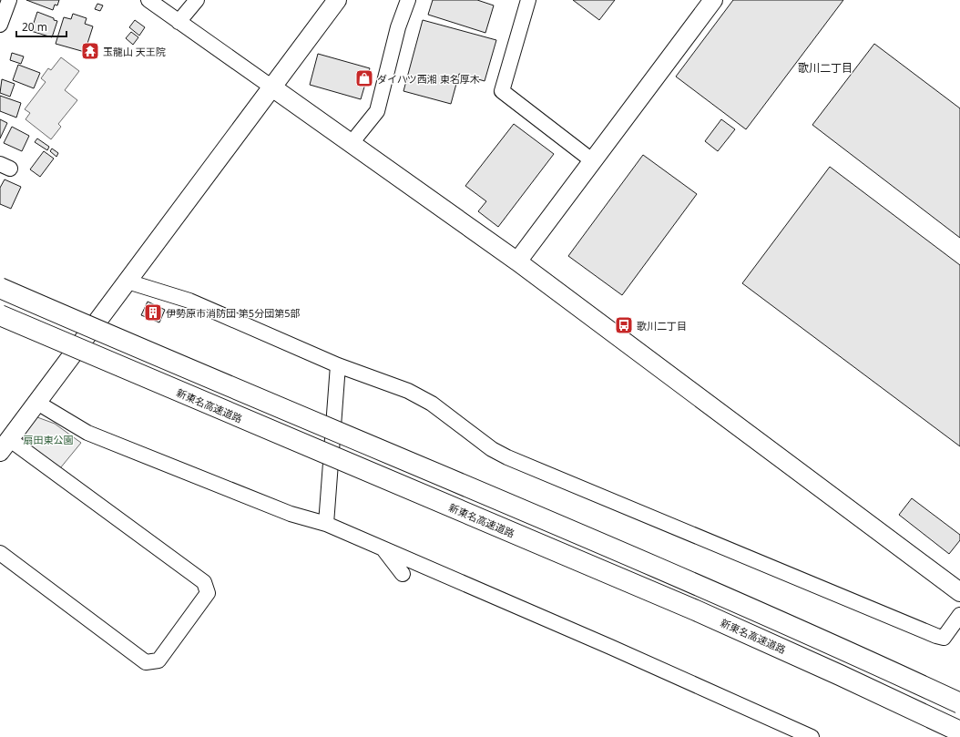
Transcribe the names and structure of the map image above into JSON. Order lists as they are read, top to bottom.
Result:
{
  "streets": {
    "highway": ["新東名高速道路"]
  },
  "districts": ["歌川二丁目"],
  "parks": ["扇田東公園"],
  "places": {
    "temple": ["玉龍山 天王院"],
    "shop": ["ダイハツ西湘 東名厚木"],
    "building": ["伊勢原市消防団 第5分団第5部"],
    "bus stop": ["歌川二丁目"]
  },
  "scale_bar": "20 m"
}
